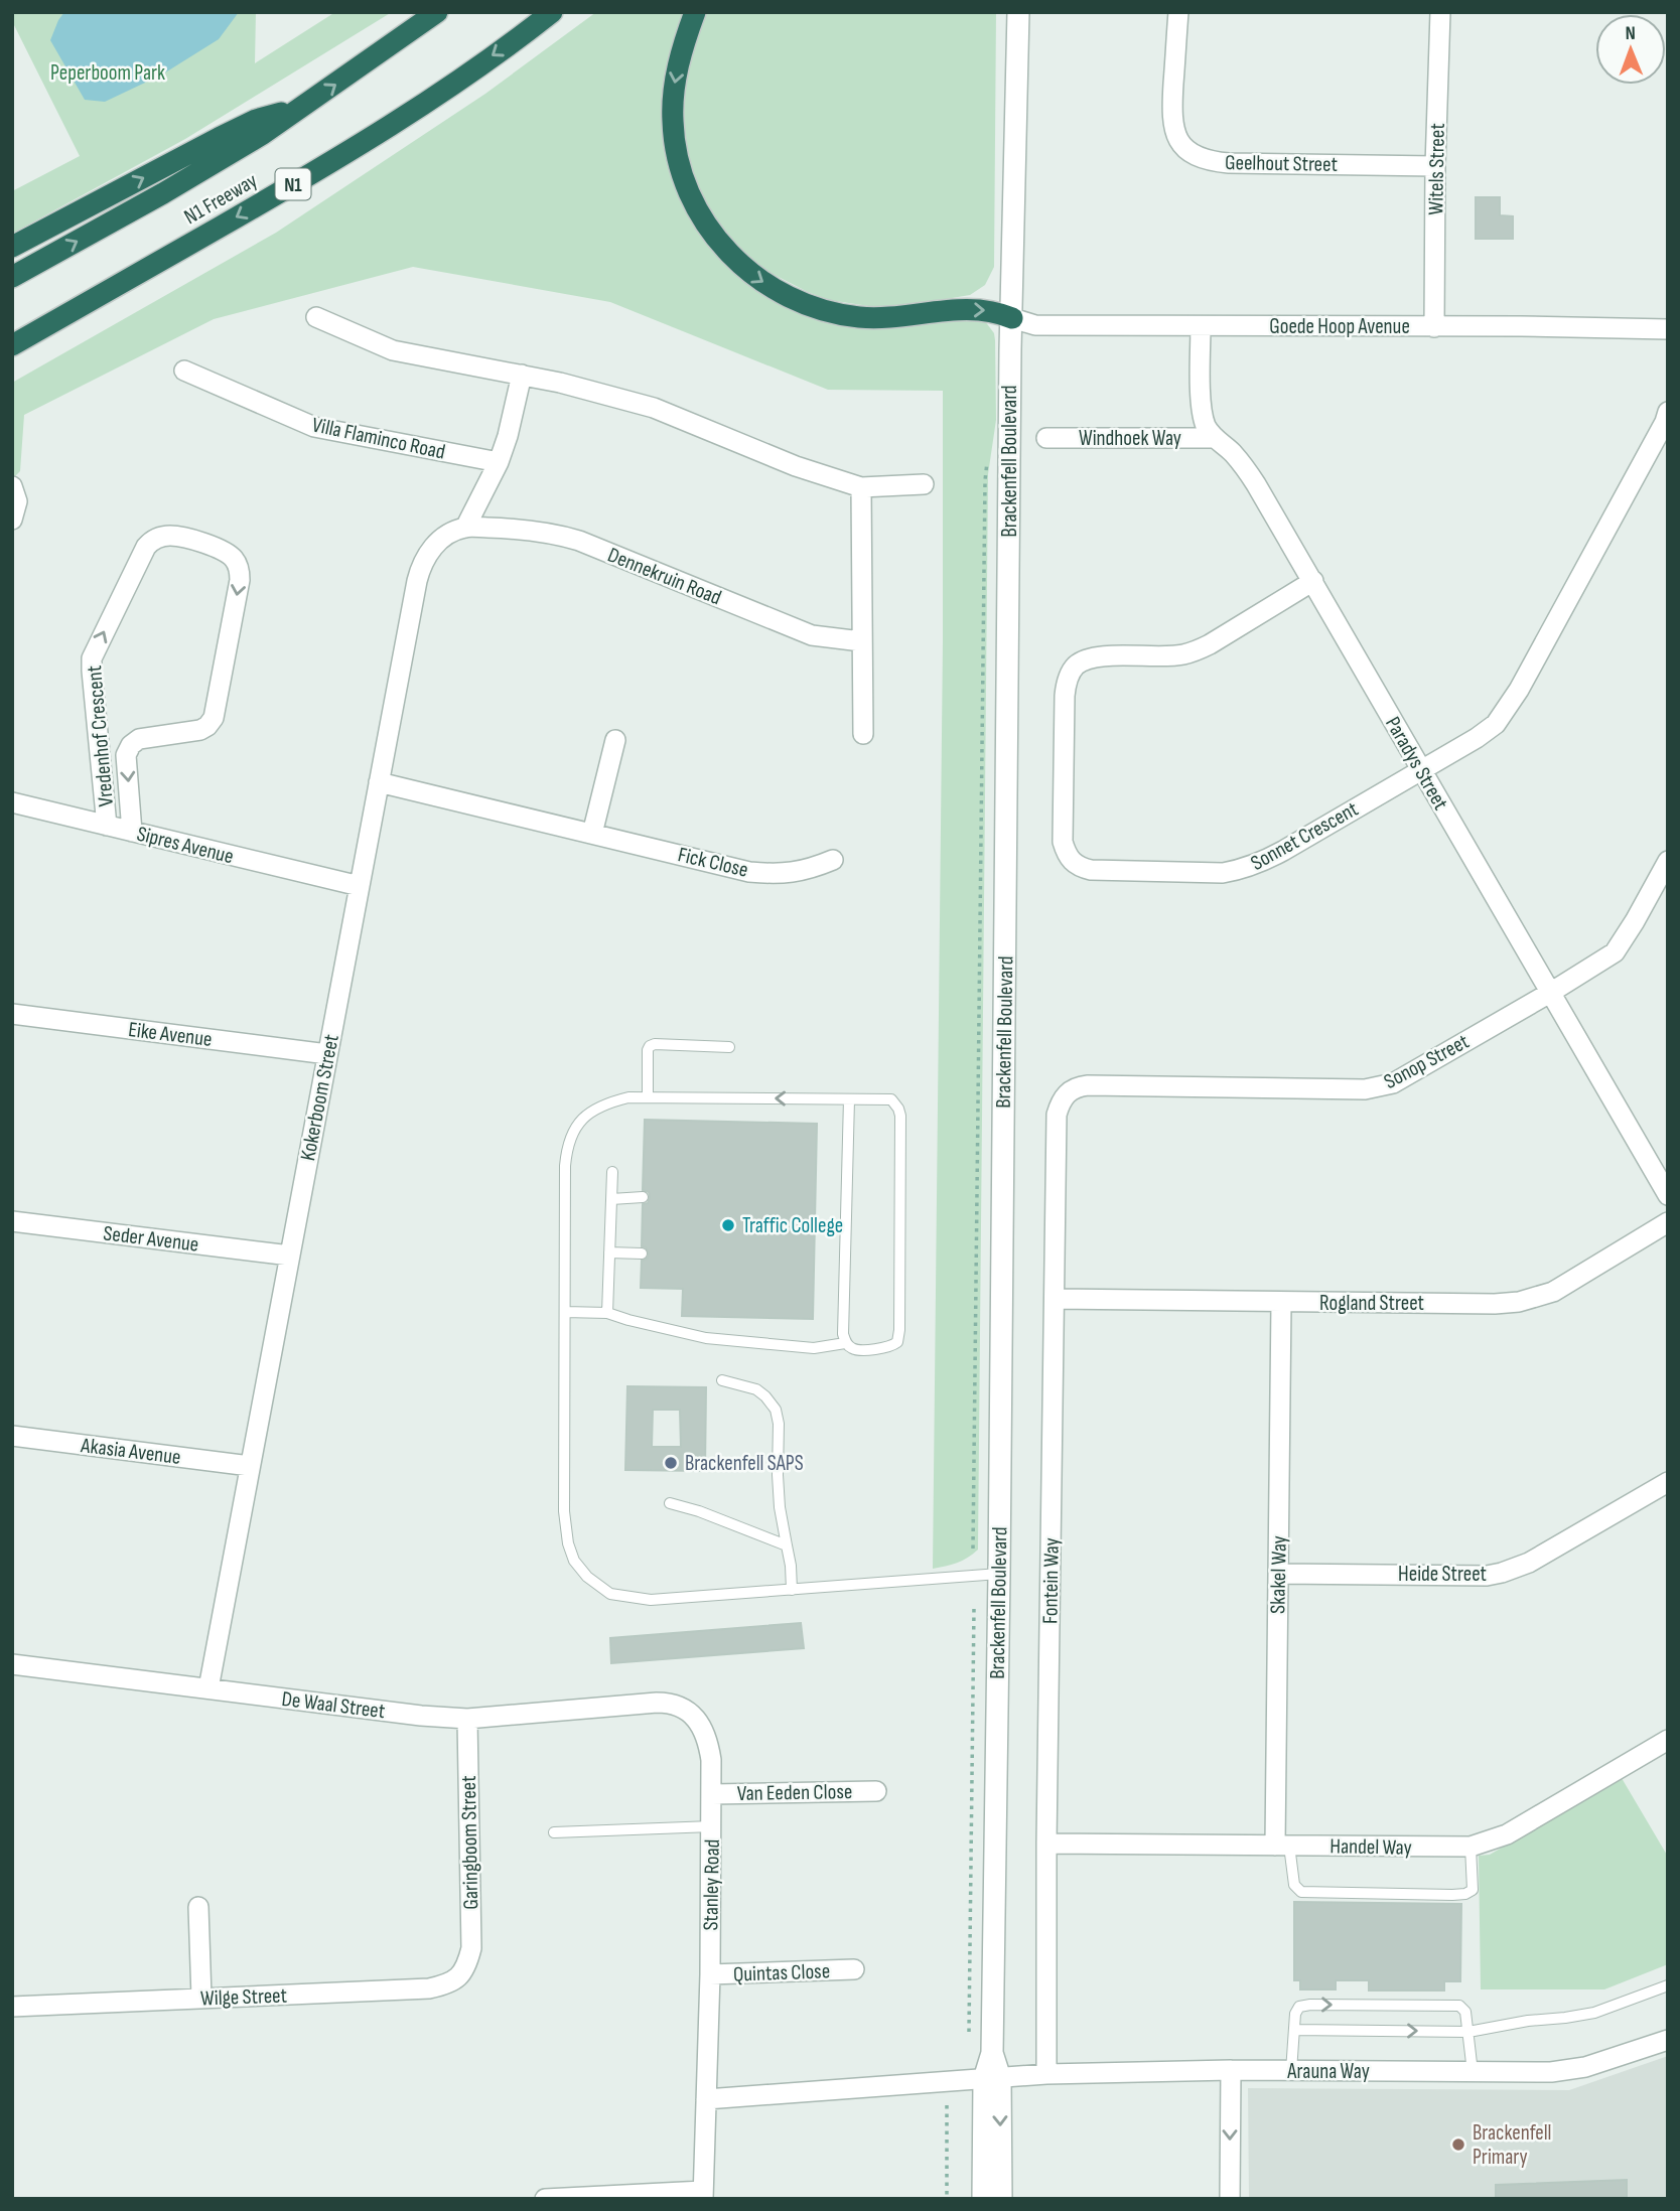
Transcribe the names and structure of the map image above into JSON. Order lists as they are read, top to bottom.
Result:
{
  "streets": {
    "highway": ["N1", "N1 Freeway"],
    "street": [
      "Geelhout Street",
      "Witels Street",
      "Goede Hoop Avenue",
      "Villa Flaminco Road",
      "Windhoek Way",
      "Brackenfell Boulevard",
      "Dennekruin Road",
      "Vredenhof Crescent",
      "Paradys Street",
      "Sonnet Crescent",
      "Sipres Avenue",
      "Fick Close",
      "Eike Avenue",
      "Sonop Street",
      "Kokerboom Street",
      "Seder Avenue",
      "Rogland Street",
      "Akasia Avenue",
      "Heide Street",
      "Skakel Way",
      "Fontein Way",
      "De Waal Street",
      "Van Eeden Close",
      "Garingboom Street",
      "Handel Way",
      "Stanley Road",
      "Quintas Close",
      "Wilge Street",
      "Arauna Way"
    ]
  },
  "crossings": [
    ["Geelhout Street", "Witels Street"],
    ["Witels Street", "Goede Hoop Avenue"],
    ["Goede Hoop Avenue", "Brackenfell Boulevard"],
    ["Goede Hoop Avenue", "Paradys Street"],
    ["Windhoek Way", "Paradys Street"],
    ["Brackenfell Boulevard", "Arauna Way"],
    ["Dennekruin Road", "Kokerboom Street"],
    ["Vredenhof Crescent", "Sipres Avenue"],
    ["Paradys Street", "Sonnet Crescent"],
    ["Paradys Street", "Sonop Street"],
    ["Sipres Avenue", "Kokerboom Street"],
    ["Fick Close", "Kokerboom Street"],
    ["Eike Avenue", "Kokerboom Street"],
    ["Sonop Street", "Fontein Way"],
    ["Kokerboom Street", "Seder Avenue"],
    ["Kokerboom Street", "Akasia Avenue"],
    ["Kokerboom Street", "De Waal Street"],
    ["Rogland Street", "Skakel Way"],
    ["Rogland Street", "Fontein Way"],
    ["Heide Street", "Skakel Way"],
    ["Skakel Way", "Handel Way"],
    ["Fontein Way", "Handel Way"],
    ["Fontein Way", "Arauna Way"],
    ["De Waal Street", "Garingboom Street"],
    ["De Waal Street", "Stanley Road"],
    ["Van Eeden Close", "Stanley Road"],
    ["Garingboom Street", "Wilge Street"],
    ["Stanley Road", "Quintas Close"]
  ],
  "parks": ["Peperboom Park"],
  "places": ["Traffic College", "Brackenfell SAPS", "Brackenfell Primary"],
  "north": "top"
}
